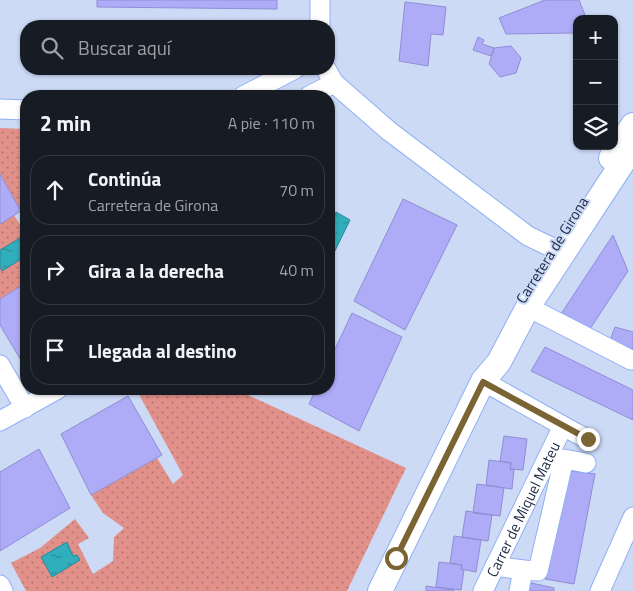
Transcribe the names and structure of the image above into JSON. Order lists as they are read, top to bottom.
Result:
{
  "streets": {
    "main road": ["Carretera de Girona"],
    "street": ["Carrer de Miquel Mateu"]
  },
  "crossings": [
    ["Carretera de Girona", "Carrer de Miquel Mateu"]
  ],
  "page": {
    "map_buttons": ["+", "−"],
    "search": "Buscar aquí",
    "heading": ["2 min", "A pie · 110 m"],
    "list": [
      ["Continúa", "Carretera de Girona", "70 m"],
      ["Gira a la derecha", "40 m"],
      "Llegada al destino"
    ]
  }
}
